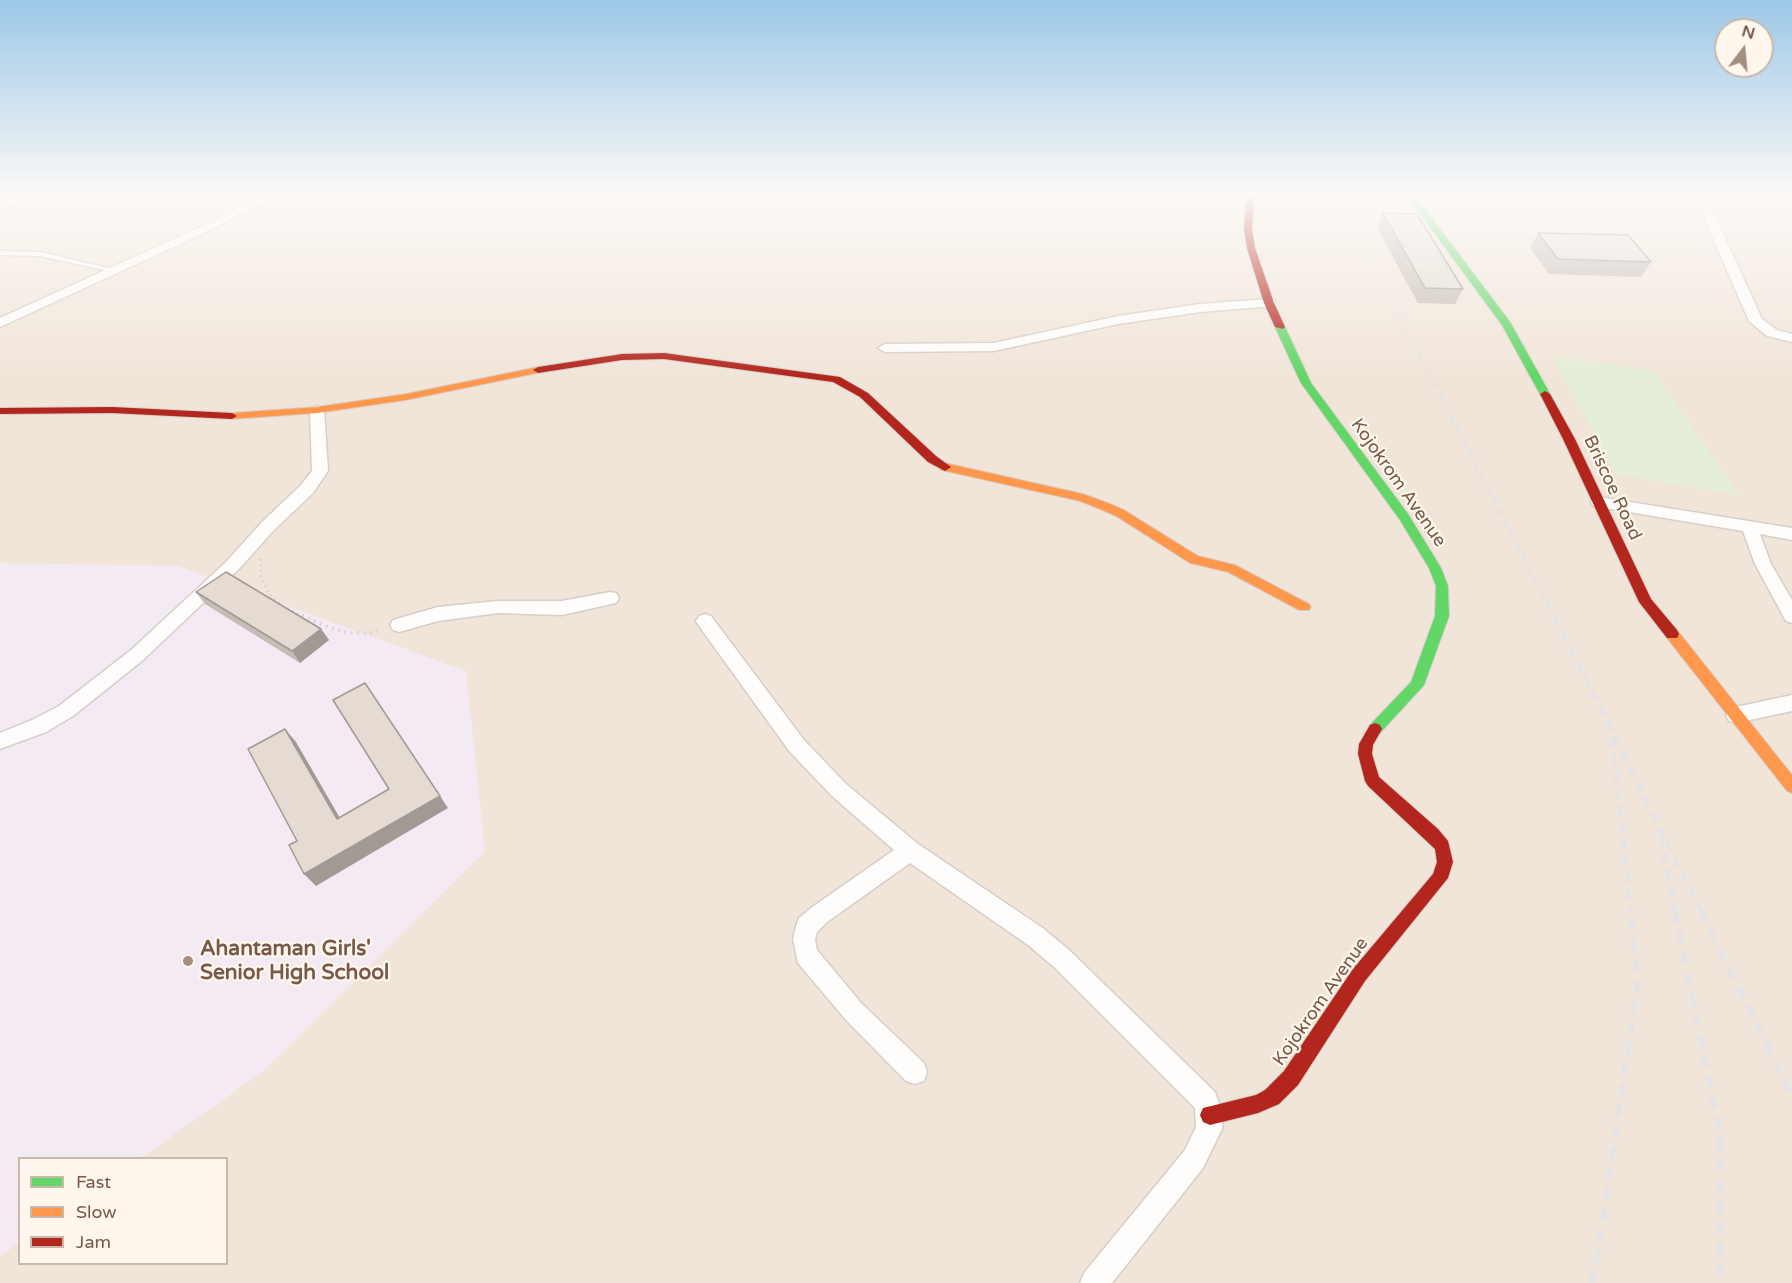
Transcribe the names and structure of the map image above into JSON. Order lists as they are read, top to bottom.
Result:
{
  "streets": {
    "street": ["Kojokrom Avenue", "Briscoe Road"]
  },
  "places": ["Ahantaman Girls' Senior High School"],
  "legend": ["Fast", "Slow", "Jam"],
  "north": "top"
}
